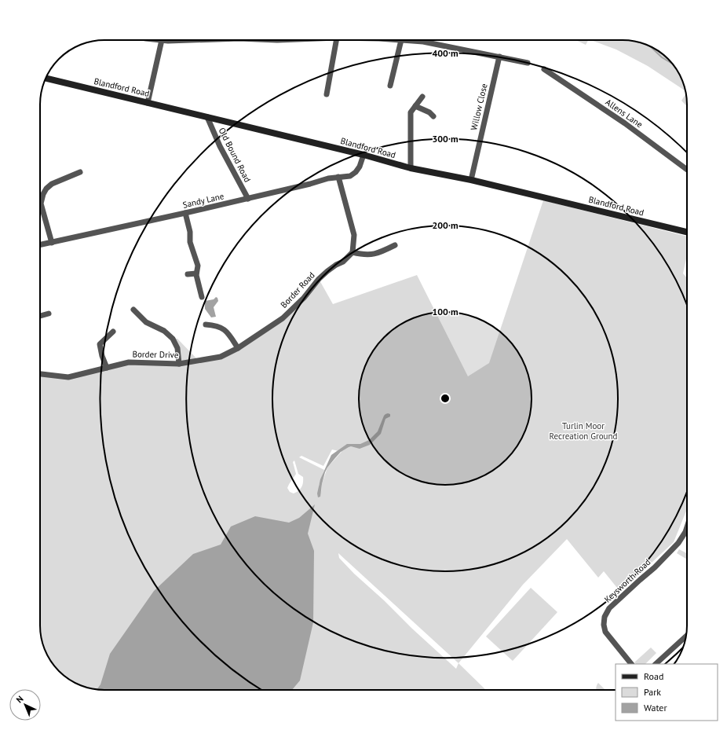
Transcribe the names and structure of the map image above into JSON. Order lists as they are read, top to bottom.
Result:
{
  "streets": {
    "main road": ["Blandford Road"],
    "street": [
      "Willow Close",
      "Allens Lane",
      "Old Bound Road",
      "Sandy Lane",
      "Border Road",
      "Border Drive",
      "Keysworth Road"
    ]
  },
  "crossings": [
    ["Blandford Road", "Willow Close"],
    ["Blandford Road", "Old Bound Road"],
    ["Blandford Road", "Sandy Lane"],
    ["Old Bound Road", "Sandy Lane"],
    ["Border Road", "Border Drive"]
  ],
  "parks": ["Turlin Moor Recreation Ground"],
  "legend": ["Road", "Park", "Water"],
  "north": "top left",
  "rings": [
    "400 m",
    "300 m",
    "200 m",
    "100 m"
  ]
}
